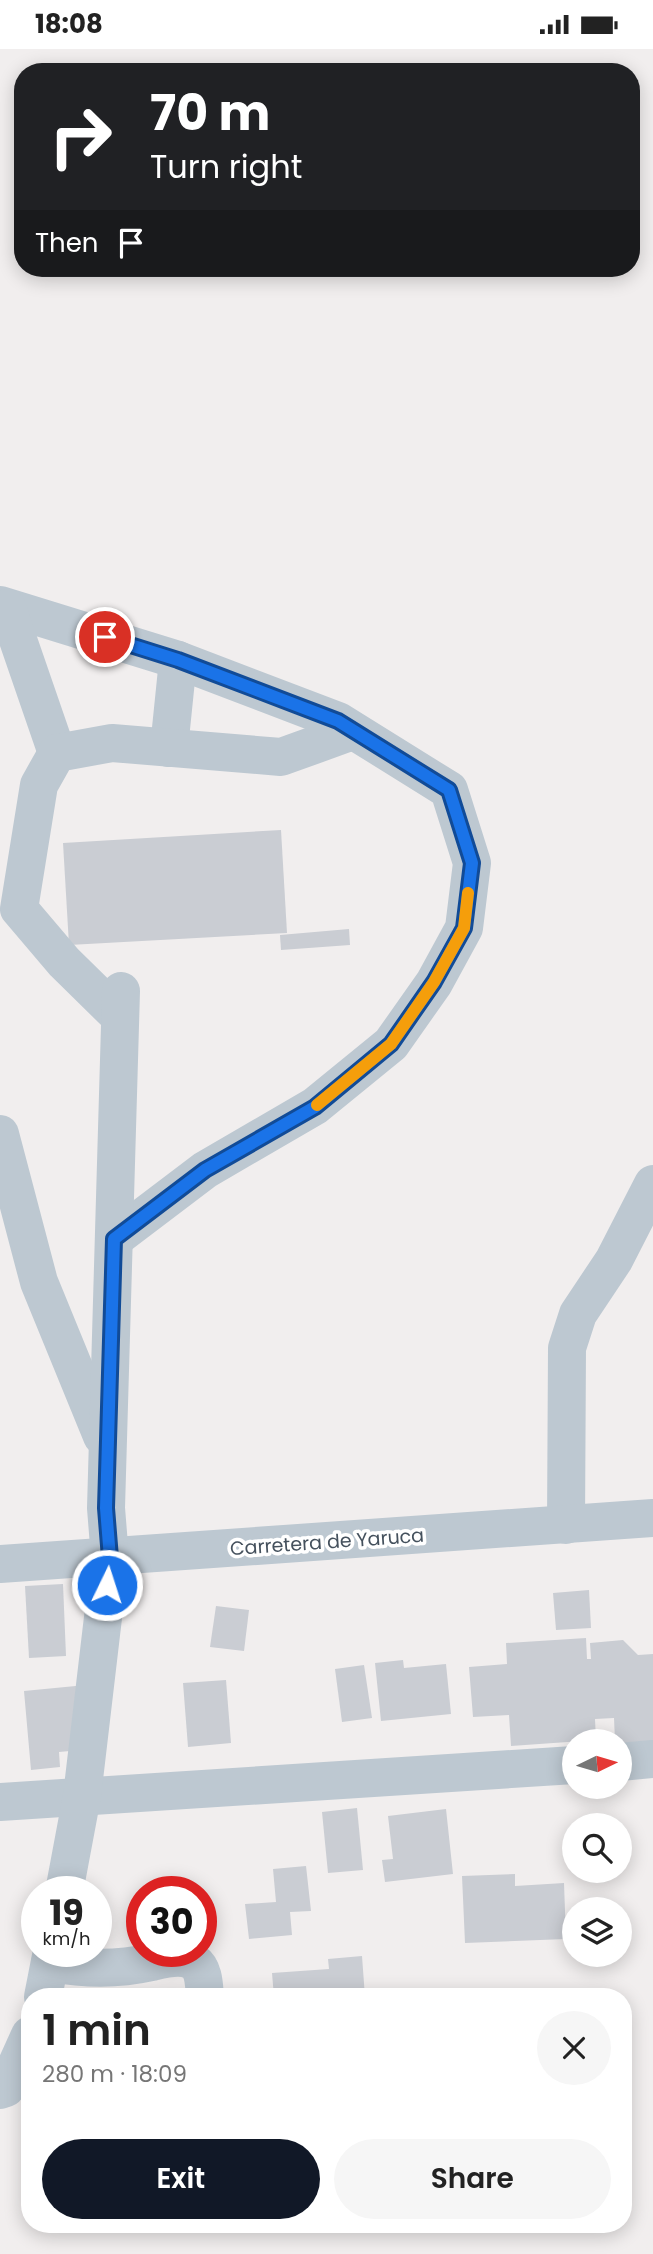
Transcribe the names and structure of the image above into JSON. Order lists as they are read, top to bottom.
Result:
{
  "streets": {
    "street": ["Carretera de Yaruca"]
  },
  "north": "right",
  "page": {
    "status": "18:08",
    "turn": ["70 m", "Turn right"],
    "then": "Then",
    "speed": "19 km/h",
    "limit": "30",
    "heading": ["1 min", "280 m · 18:09"],
    "buttons": ["Exit", "Share"]
  }
}
